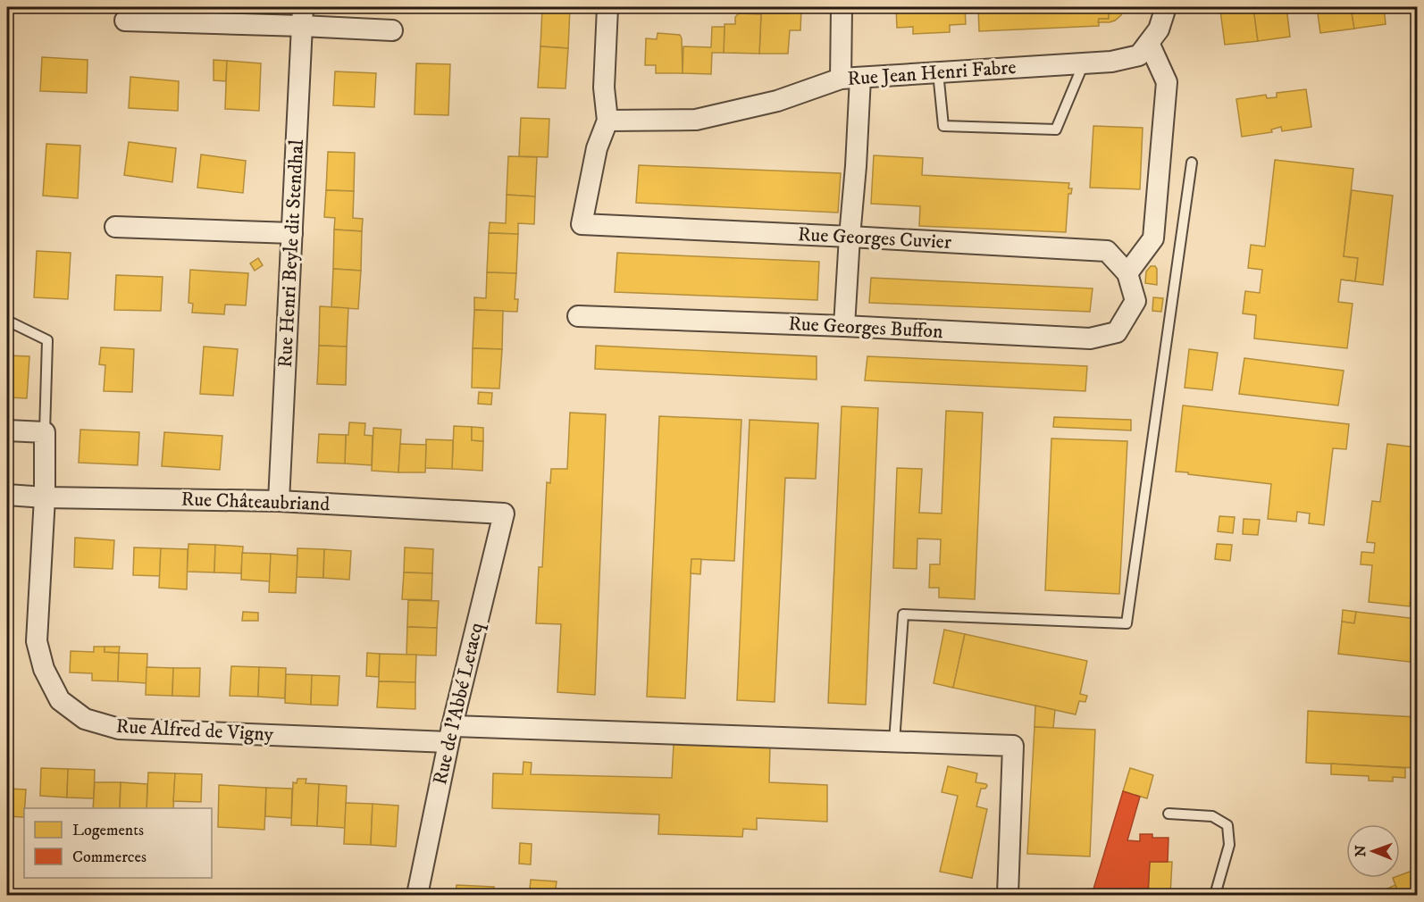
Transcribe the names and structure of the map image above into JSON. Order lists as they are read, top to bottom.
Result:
{
  "streets": {
    "street": [
      "Rue Jean Henri Fabre",
      "Rue Georges Cuvier",
      "Rue Henri Beyle dit Stendhal",
      "Rue Georges Buffon",
      "Rue Châteaubriand",
      "Rue de l'Abbé Letacq",
      "Rue Alfred de Vigny"
    ]
  },
  "crossings": [
    ["Rue Jean Henri Fabre", "Rue Georges Cuvier"],
    ["Rue Georges Cuvier", "Rue Georges Buffon"],
    ["Rue Henri Beyle dit Stendhal", "Rue Châteaubriand"],
    ["Rue Châteaubriand", "Rue de l'Abbé Letacq"],
    ["Rue Châteaubriand", "Rue Alfred de Vigny"],
    ["Rue de l'Abbé Letacq", "Rue Alfred de Vigny"]
  ],
  "legend": ["Logements", "Commerces"],
  "north": "left"
}
